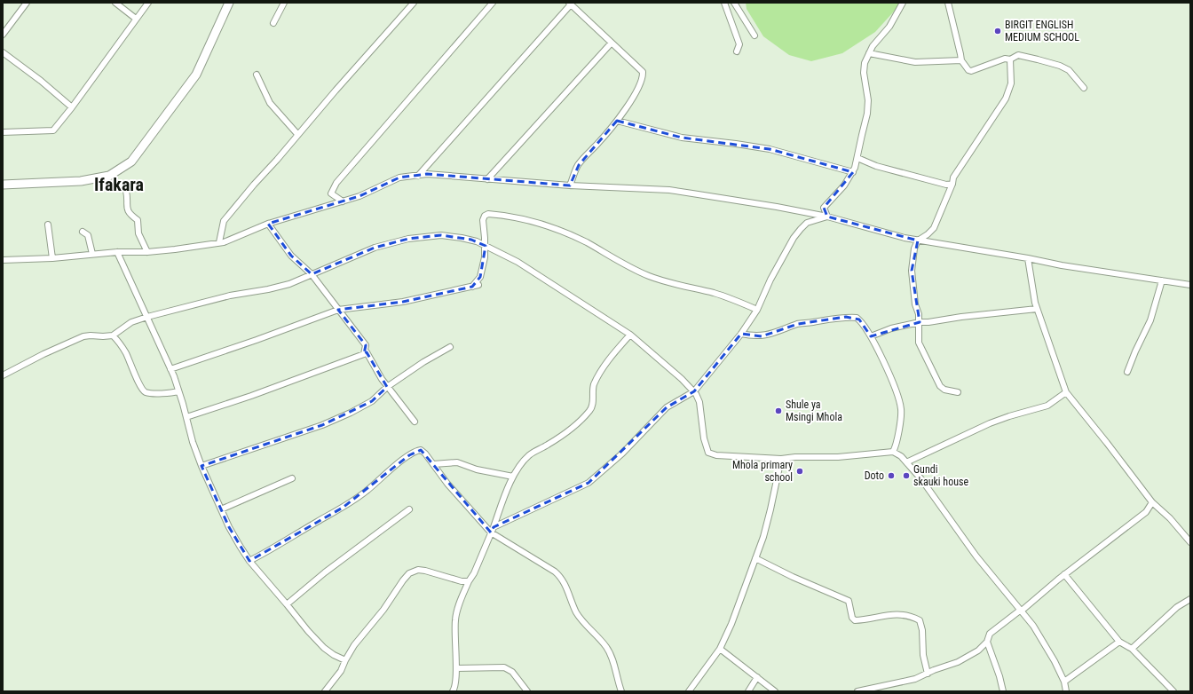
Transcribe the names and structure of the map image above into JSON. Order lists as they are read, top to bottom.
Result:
{
  "districts": ["Ifakara"],
  "places": [
    "BIRGIT ENGLISH MEDIUM SCHOOL",
    "Shule ya Msingi Mhola",
    "Mhola primary school",
    "Doto",
    "Gundi skauki house"
  ]
}
